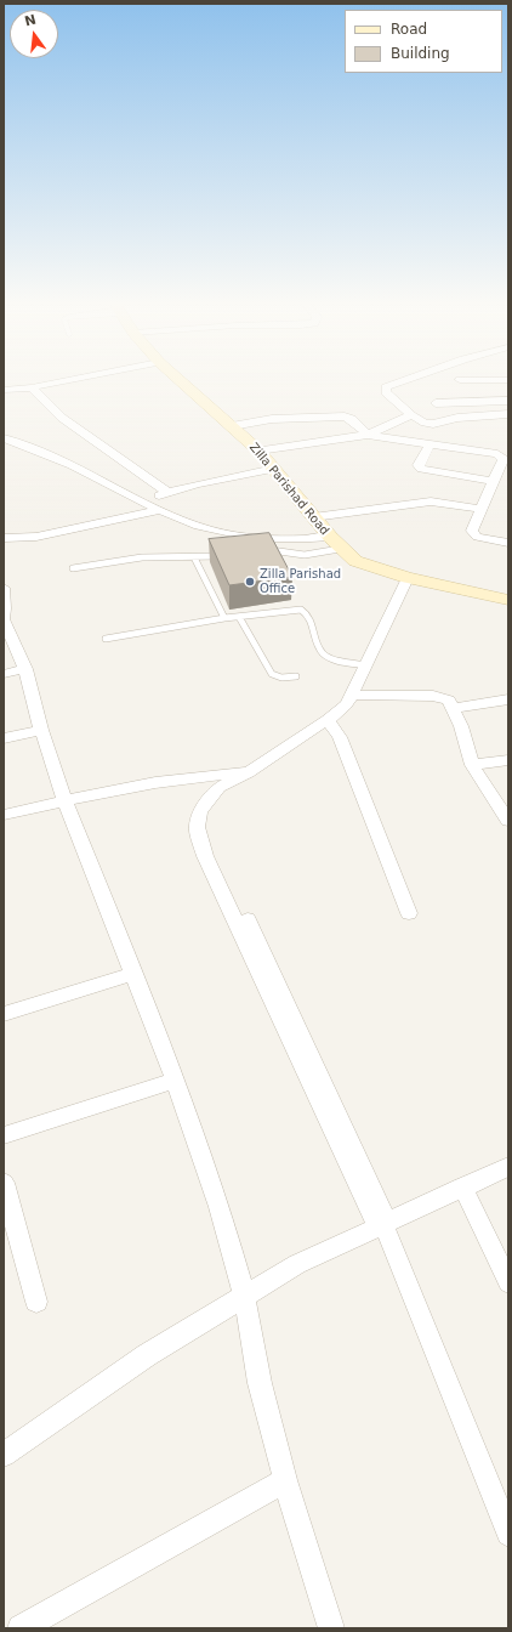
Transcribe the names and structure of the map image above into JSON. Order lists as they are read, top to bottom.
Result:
{
  "streets": {
    "main road": ["Zilla Parishad Road"]
  },
  "places": ["Zilla Parishad Office"],
  "legend": ["Road", "Building"],
  "north": "top"
}
